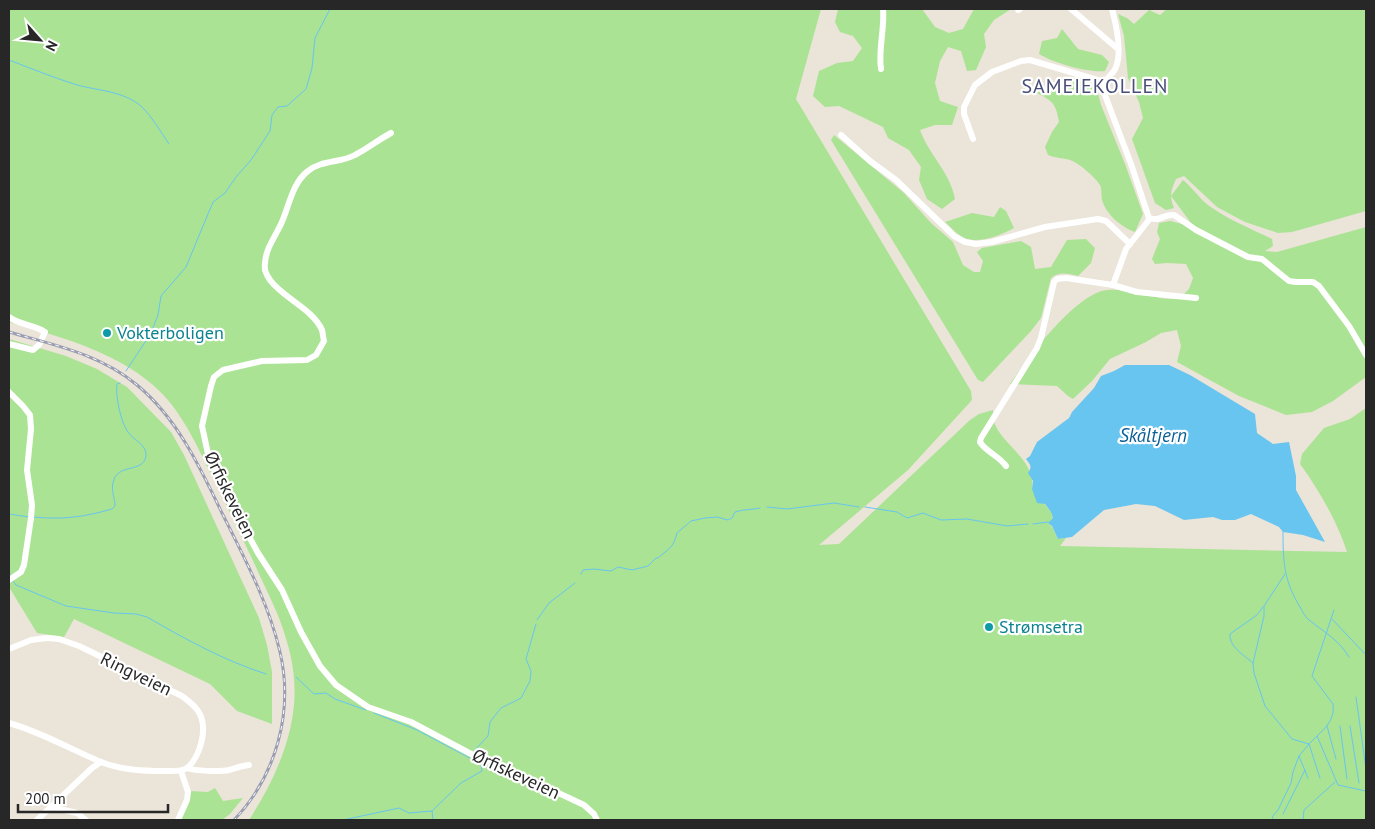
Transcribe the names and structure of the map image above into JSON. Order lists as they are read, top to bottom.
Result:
{
  "streets": {
    "street": ["Ørfiskeveien", "Ringveien"]
  },
  "districts": ["SAMEIEKOLLEN"],
  "water": ["Skåltjern"],
  "places": ["Vokterboligen", "Strømsetra"],
  "scale_bar": "200 m",
  "north": "bottom right"
}
